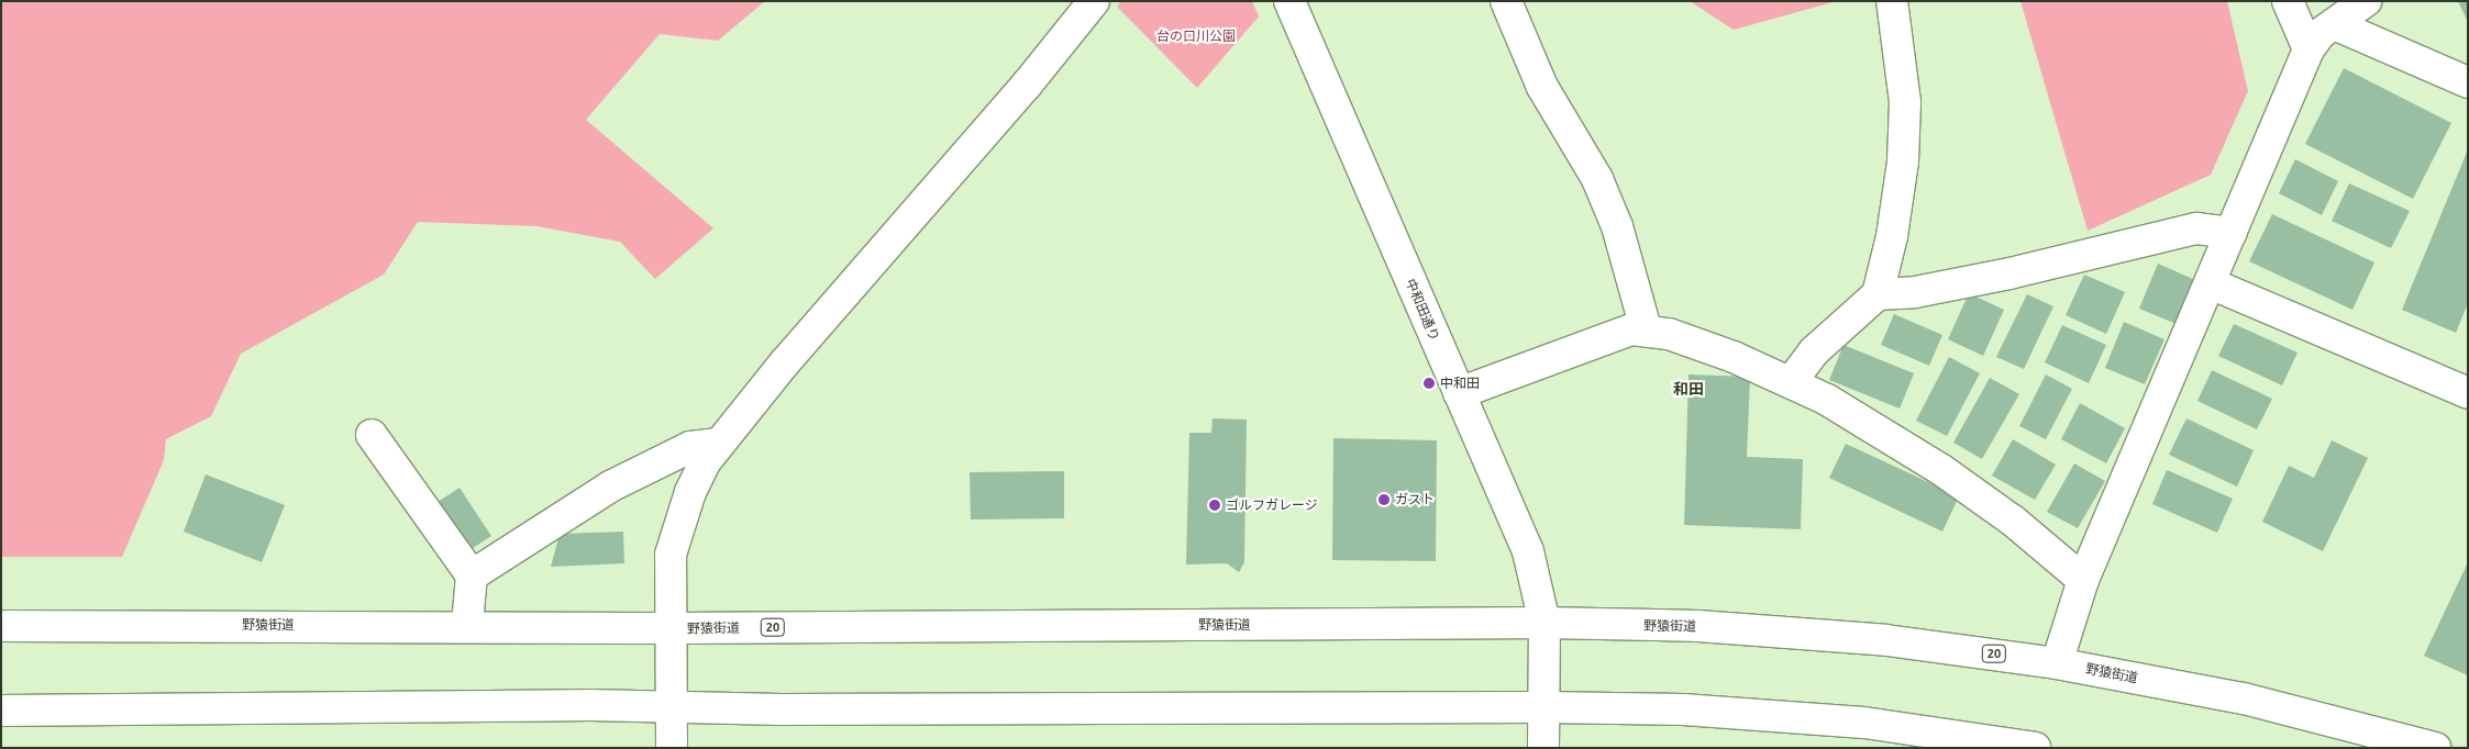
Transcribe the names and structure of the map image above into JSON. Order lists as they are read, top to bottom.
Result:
{
  "streets": {
    "street": ["中和田通り", "野猿街道", "20"]
  },
  "crossings": [
    ["中和田通り", "野猿街道"]
  ],
  "districts": ["和田"],
  "parks": ["台の口川公園"],
  "places": ["中和田", "ガスト", "ゴルフガレージ"]
}
